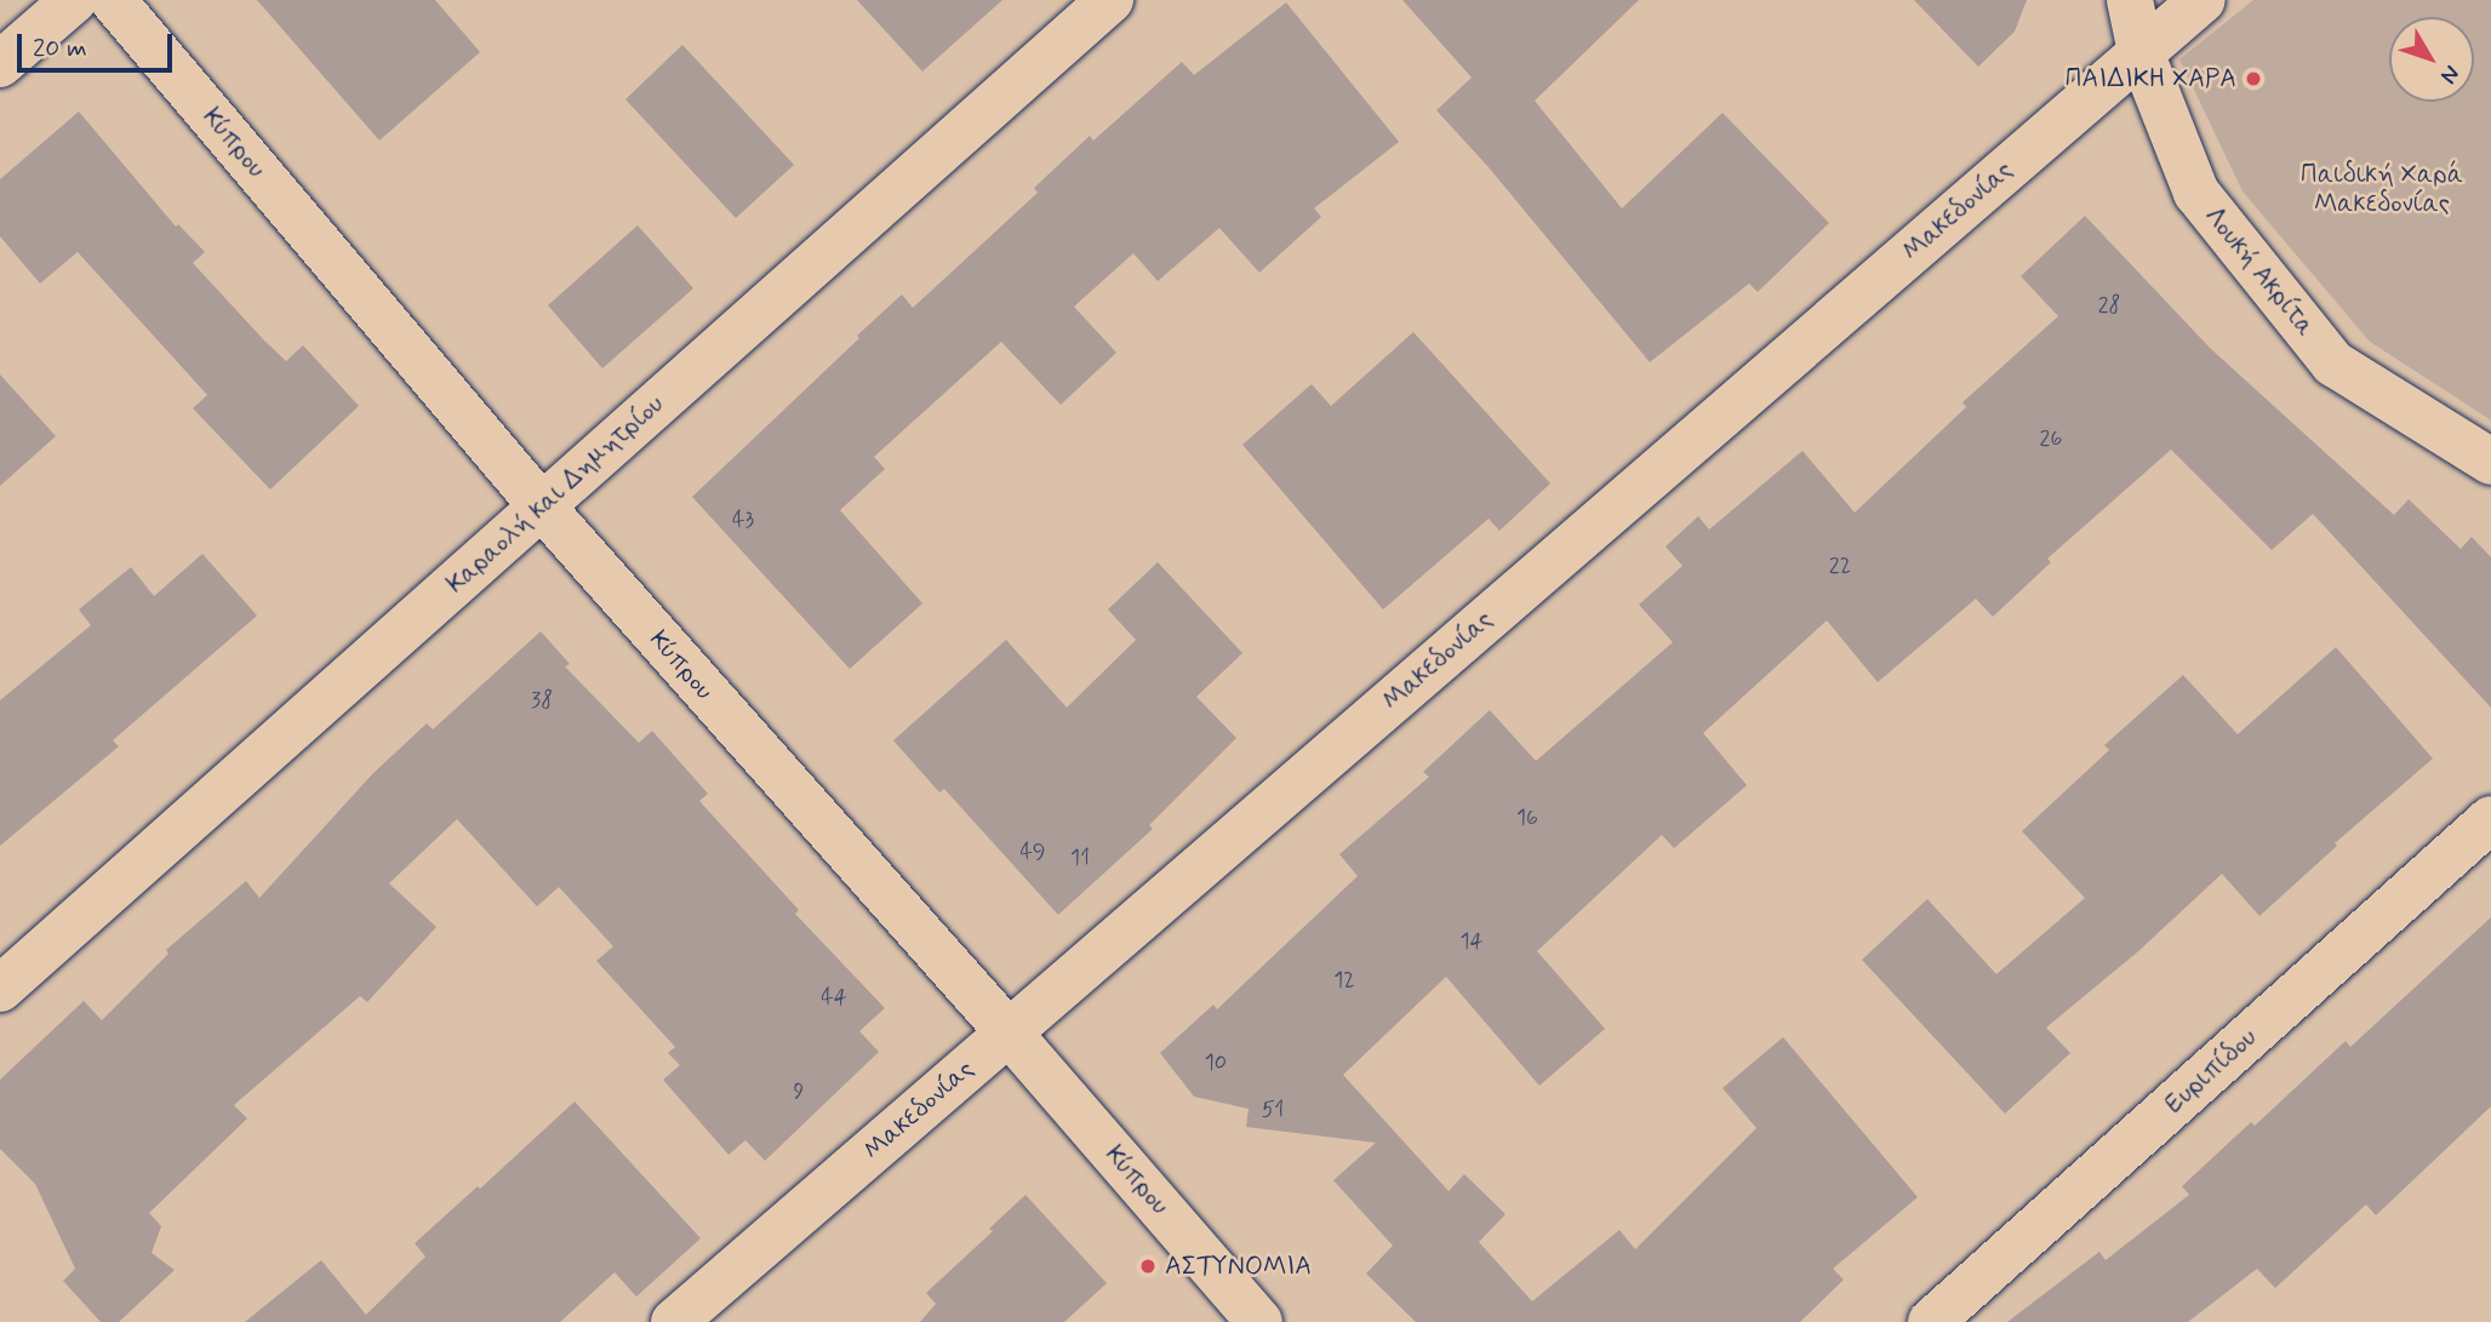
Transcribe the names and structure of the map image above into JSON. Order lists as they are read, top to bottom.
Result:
{
  "streets": {
    "street": [
      "Κύπρου",
      "Μακεδονίας",
      "Λουκή Ακρίτα",
      "Καραολή και Δημητρίου",
      "Ευριπίδου"
    ]
  },
  "crossings": [
    ["Κύπρου", "Μακεδονίας"],
    ["Κύπρου", "Καραολή και Δημητρίου"],
    ["Μακεδονίας", "Λουκή Ακρίτα"]
  ],
  "parks": ["Παιδική Χαρά Μακεδονίας"],
  "places": ["ΠΑΙΔΙΚΗ ΧΑΡΑ", "ΑΣΤΥΝΟΜΙΑ"],
  "house_numbers": [
    "28",
    "26",
    "43",
    "22",
    "38",
    "16",
    "49",
    "11",
    "14",
    "12",
    "44",
    "10",
    "9",
    "51"
  ],
  "scale_bar": "20 m",
  "north": "bottom right"
}
